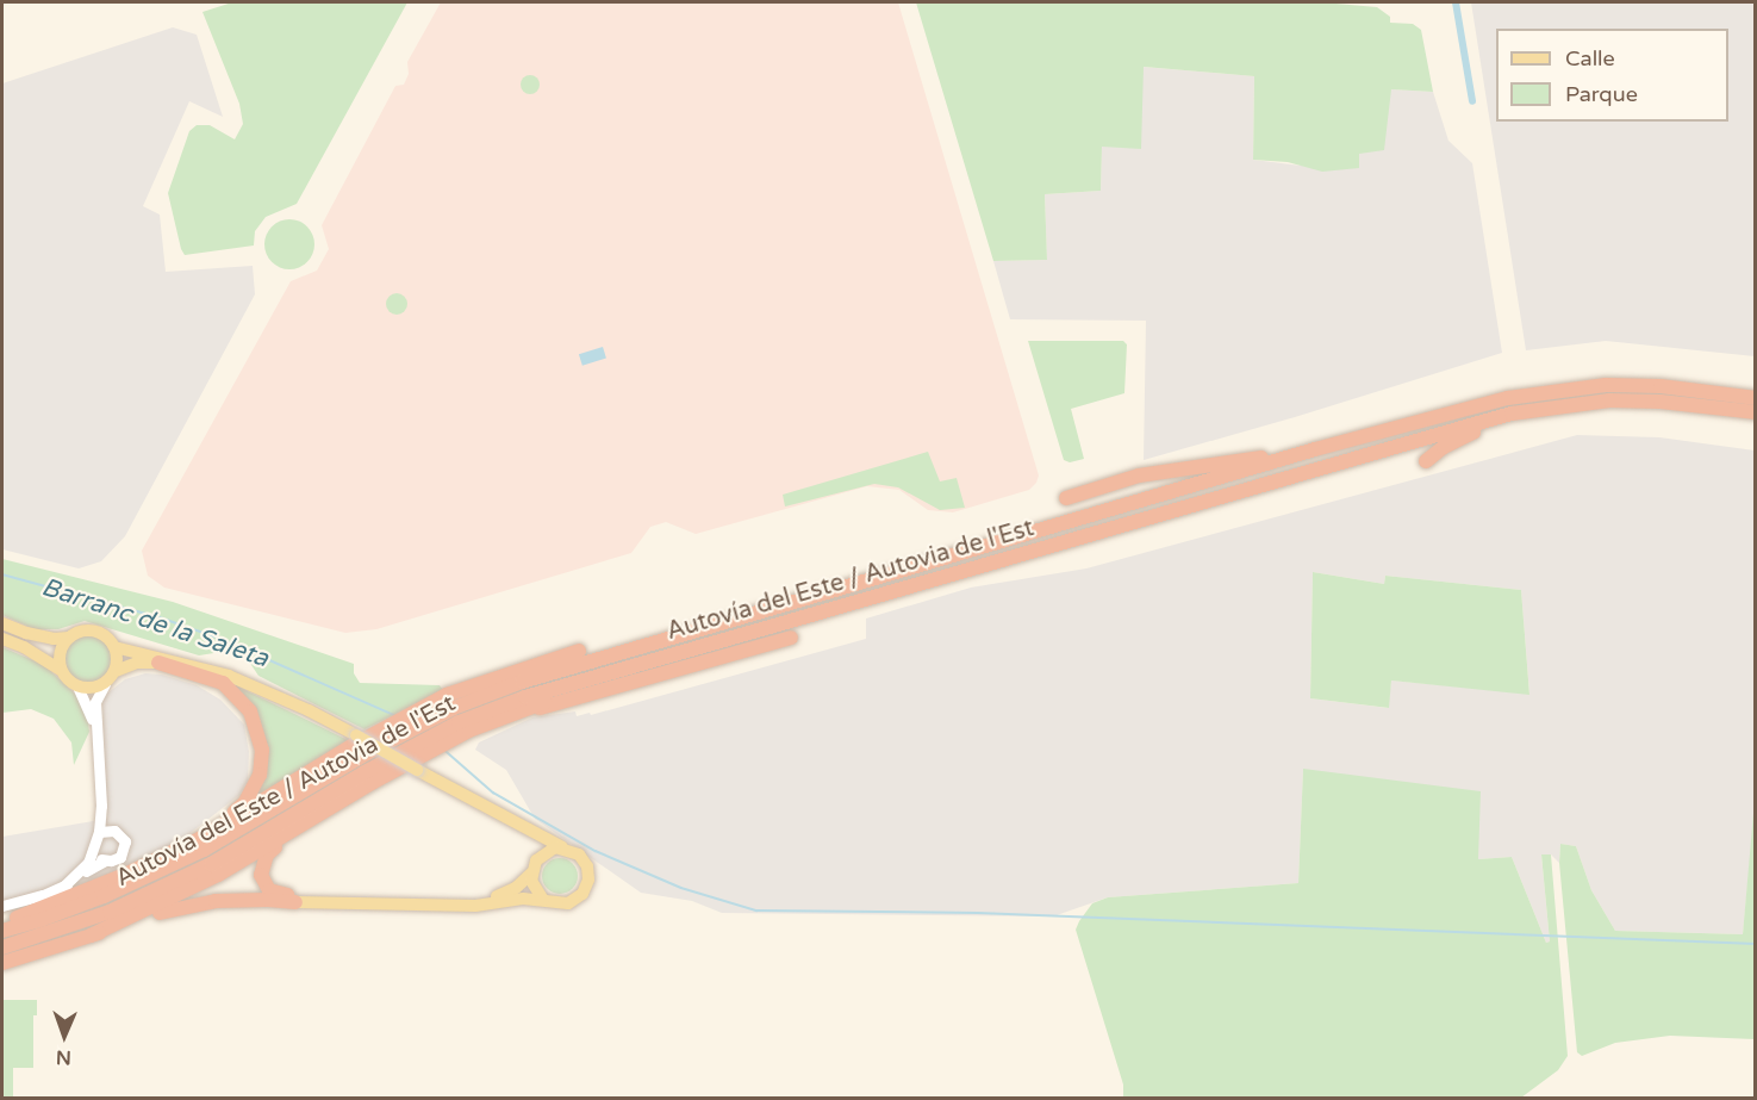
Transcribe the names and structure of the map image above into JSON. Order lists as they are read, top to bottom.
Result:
{
  "streets": {
    "highway": ["Autovía del Este / Autovia de l'Est"]
  },
  "water": ["Barranc de la Saleta"],
  "legend": ["Calle", "Parque"],
  "north": "bottom"
}
